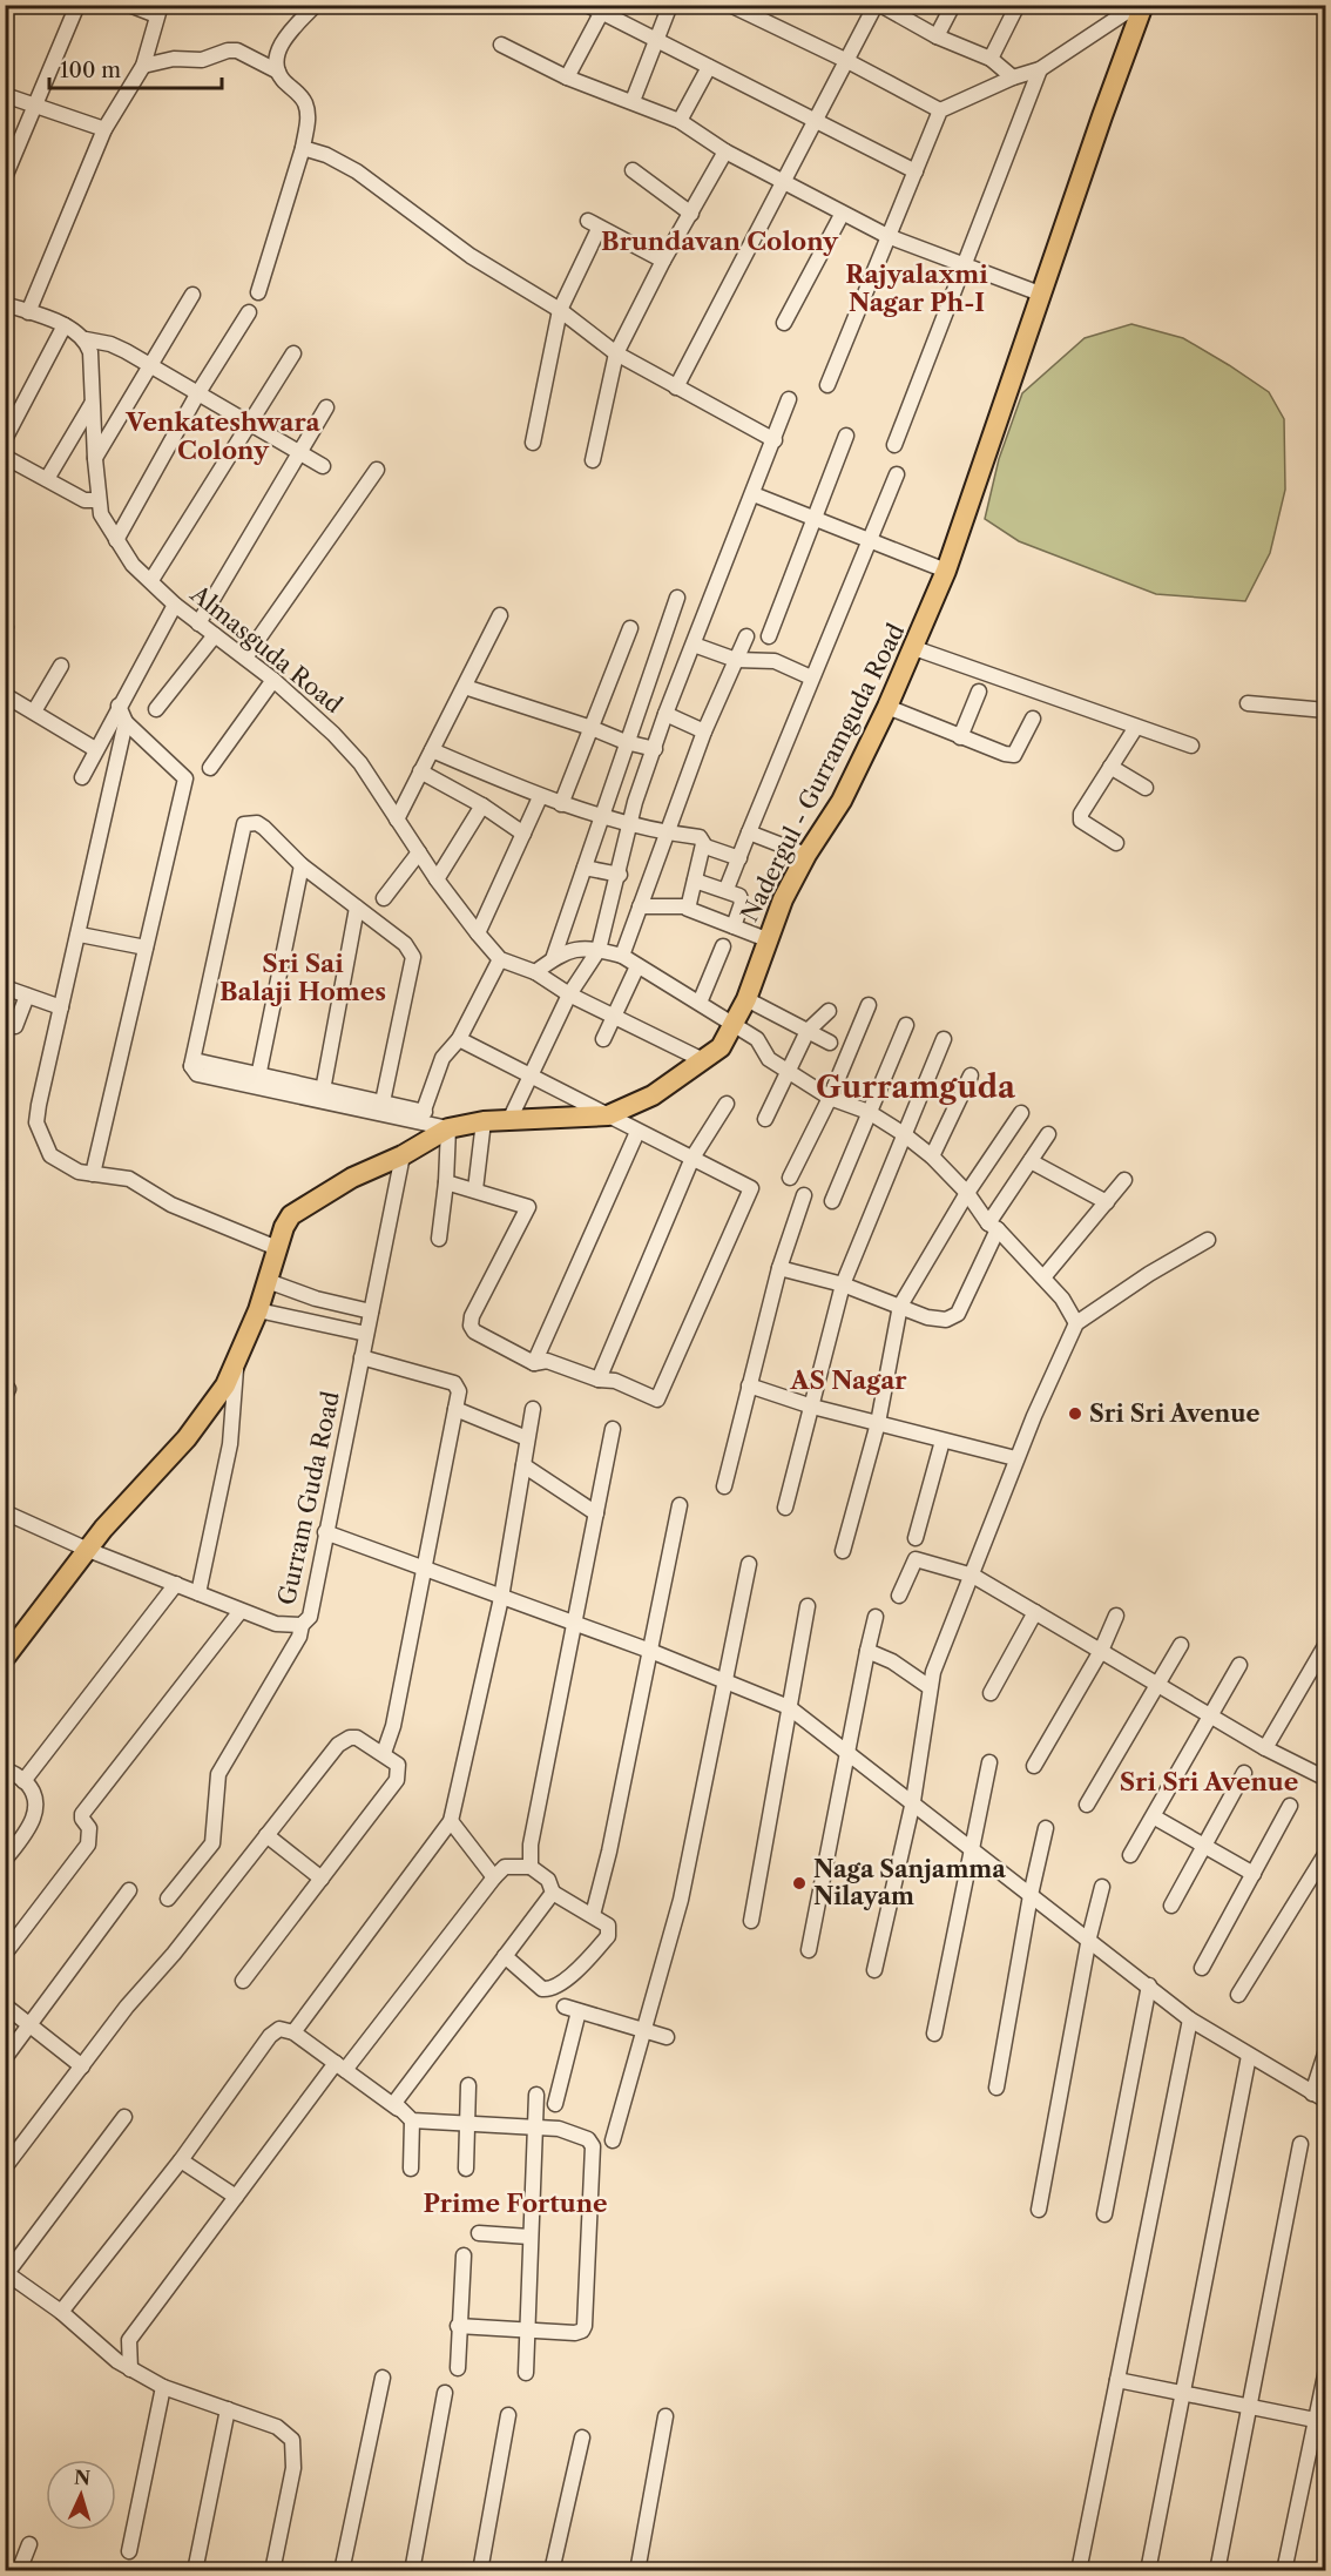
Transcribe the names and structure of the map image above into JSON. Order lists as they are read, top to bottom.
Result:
{
  "streets": {
    "main road": ["Nadergul - Gurramguda Road"],
    "street": ["Almasguda Road", "Gurram Guda Road"]
  },
  "crossings": [
    ["Almasguda Road", "Nadergul - Gurramguda Road"],
    ["Nadergul - Gurramguda Road", "Gurram Guda Road"]
  ],
  "districts": [
    "Brundavan Colony",
    "Rajyalaxmi Nagar Ph-I",
    "Venkateshwara Colony",
    "Sri Sai Balaji Homes",
    "Gurramguda",
    "AS Nagar",
    "Sri Sri Avenue",
    "Prime Fortune"
  ],
  "places": ["Sri Sri Avenue", "Naga Sanjamma Nilayam"],
  "scale_bar": "100 m",
  "north": "top"
}
